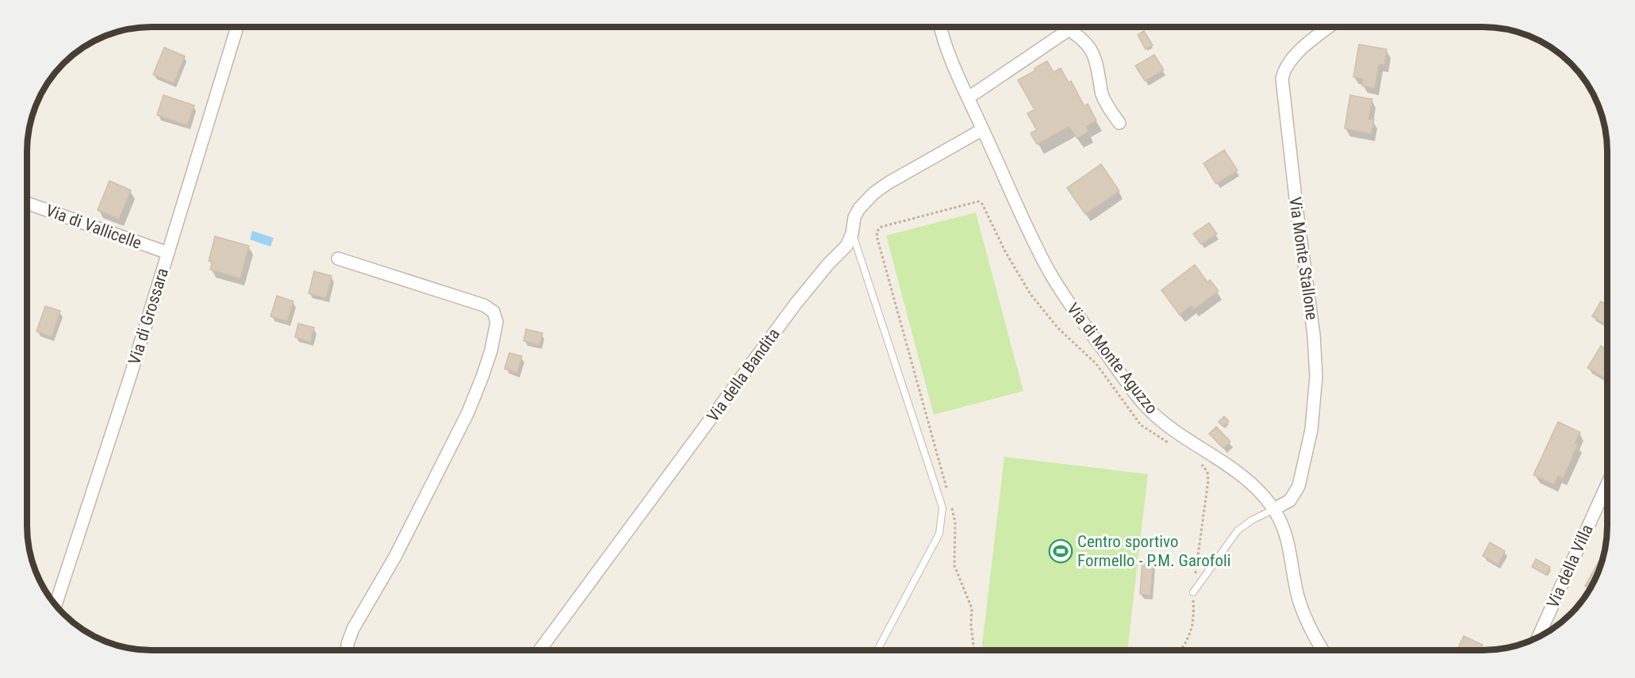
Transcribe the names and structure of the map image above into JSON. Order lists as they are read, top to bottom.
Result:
{
  "streets": {
    "street": [
      "Via di Vallicelle",
      "Via Monte Stallone",
      "Via di Grossara",
      "Via di Monte Aguzzo",
      "Via della Bandita",
      "Via della Villa"
    ]
  },
  "crossings": [
    ["Via di Vallicelle", "Via di Grossara"],
    ["Via Monte Stallone", "Via di Monte Aguzzo"],
    ["Via di Monte Aguzzo", "Via della Bandita"]
  ],
  "places": {
    "sports": ["Centro sportivo Formello - P.M. Garofoli"]
  }
}
